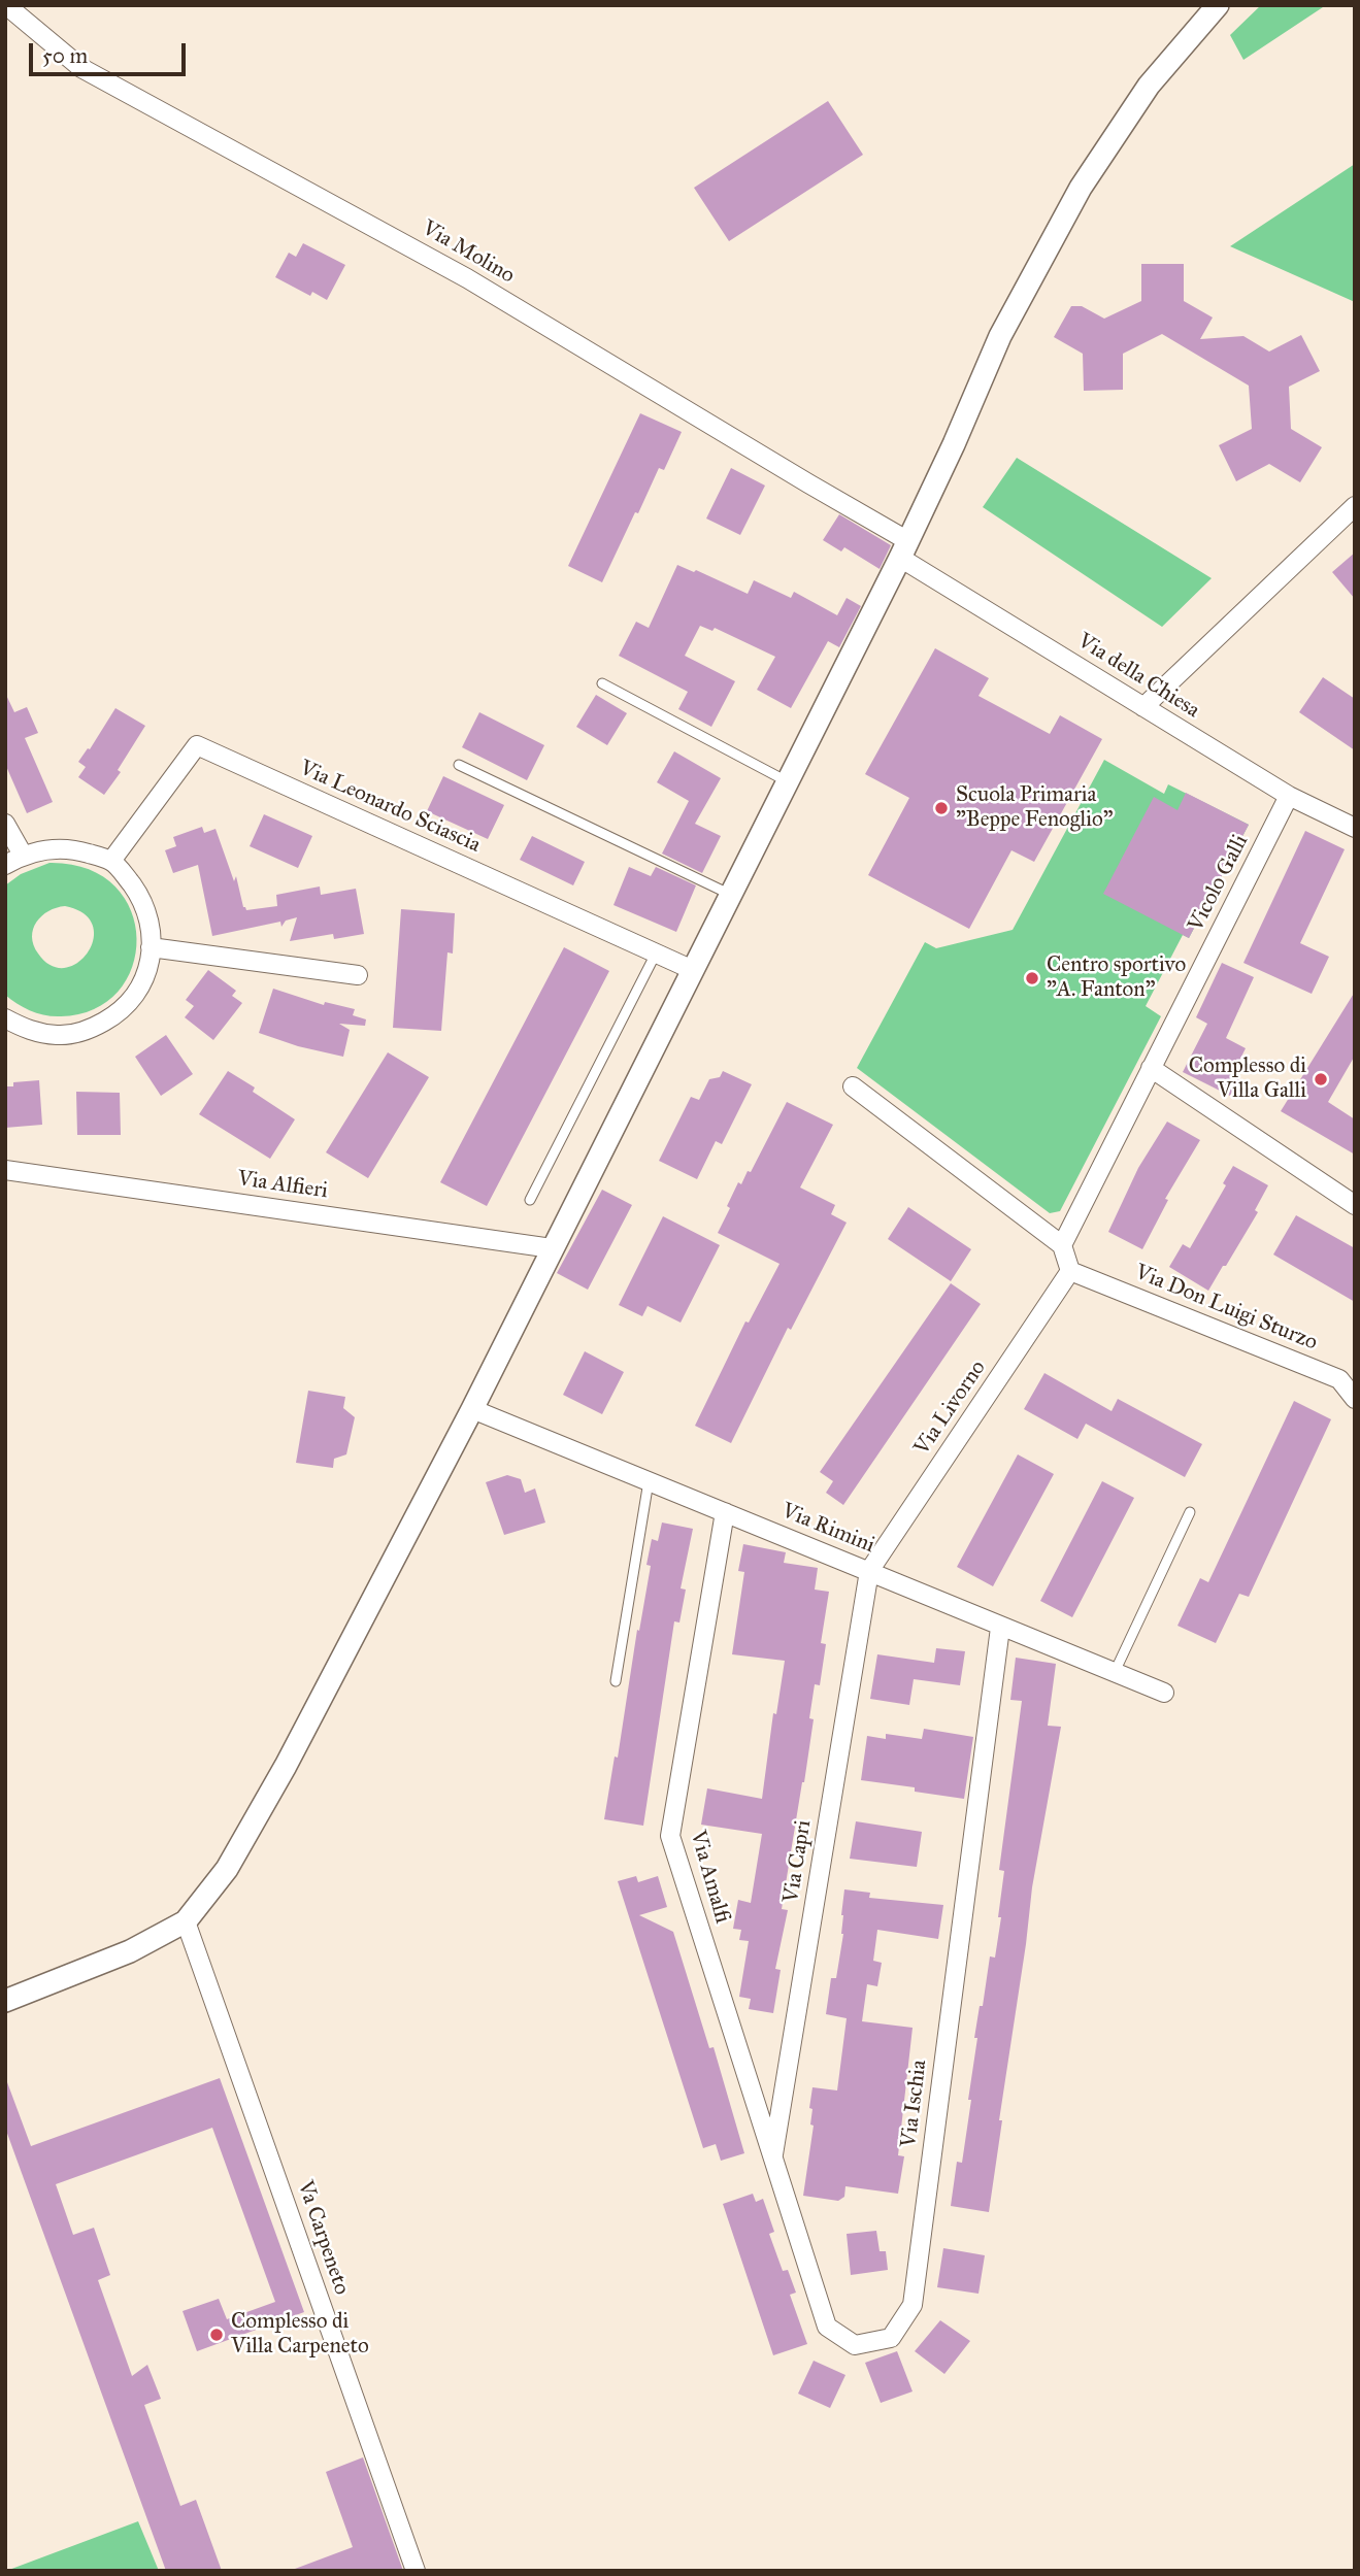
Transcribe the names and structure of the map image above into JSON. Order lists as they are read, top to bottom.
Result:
{
  "streets": {
    "street": [
      "Via Molino",
      "Via della Chiesa",
      "Via Leonardo Sciascia",
      "Vicolo Galli",
      "Via Alfieri",
      "Via Don Luigi Sturzo",
      "Via Livorno",
      "Via Rimini",
      "Via Capri",
      "Via Amalfi",
      "Via Ischia",
      "Va Carpeneto"
    ]
  },
  "crossings": [
    ["Via Molino", "Via della Chiesa"],
    ["Via della Chiesa", "Vicolo Galli"],
    ["Via Don Luigi Sturzo", "Via Livorno"],
    ["Via Livorno", "Via Rimini"],
    ["Via Livorno", "Via Capri"],
    ["Via Rimini", "Via Capri"],
    ["Via Rimini", "Via Amalfi"],
    ["Via Rimini", "Via Ischia"],
    ["Via Capri", "Via Amalfi"],
    ["Via Capri", "Via Ischia"],
    ["Via Amalfi", "Via Ischia"]
  ],
  "places": [
    "Scuola Primaria \"Beppe Fenoglio\"",
    "Centro sportivo \"A. Fanton\"",
    "Complesso di Villa Galli",
    "Complesso di Villa Carpeneto"
  ],
  "scale_bar": "50 m"
}
